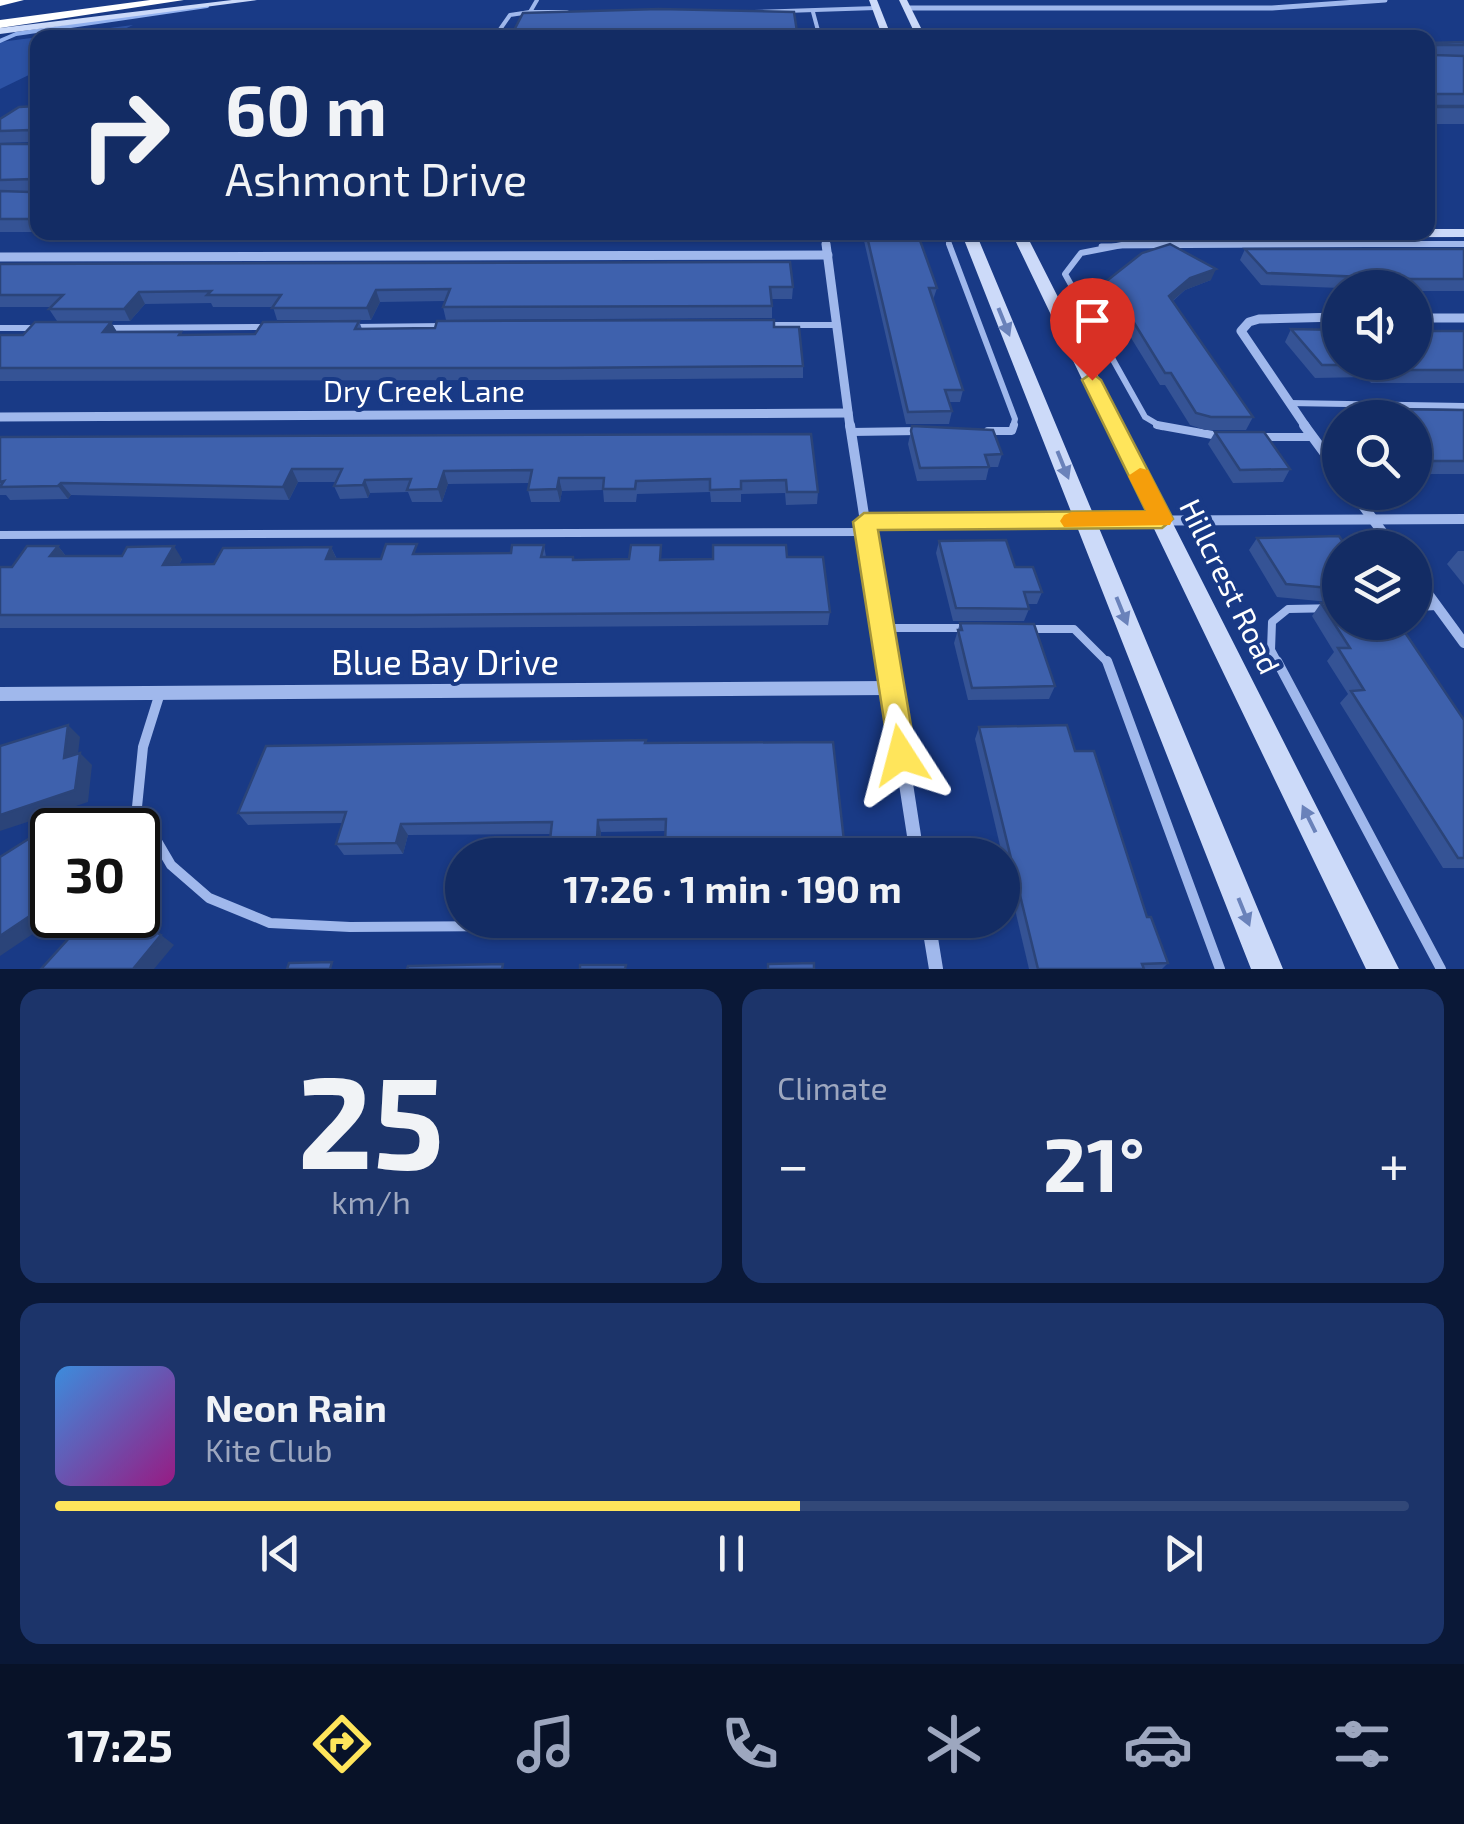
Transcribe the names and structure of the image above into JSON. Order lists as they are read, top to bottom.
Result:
{
  "streets": {
    "main road": ["Hillcrest Road"],
    "street": ["Dry Creek Lane", "Blue Bay Drive"]
  },
  "page": {
    "turn": ["60 m", "Ashmont Drive"],
    "limit": "30",
    "trip": "17:26 · 1 min · 190 m",
    "tile": [
      ["25", "km/h"],
      "Climate"
    ],
    "heat": ["−", "21°", "+"],
    "song": ["Neon Rain", "Kite Club"],
    "tabs": "17:25"
  }
}
